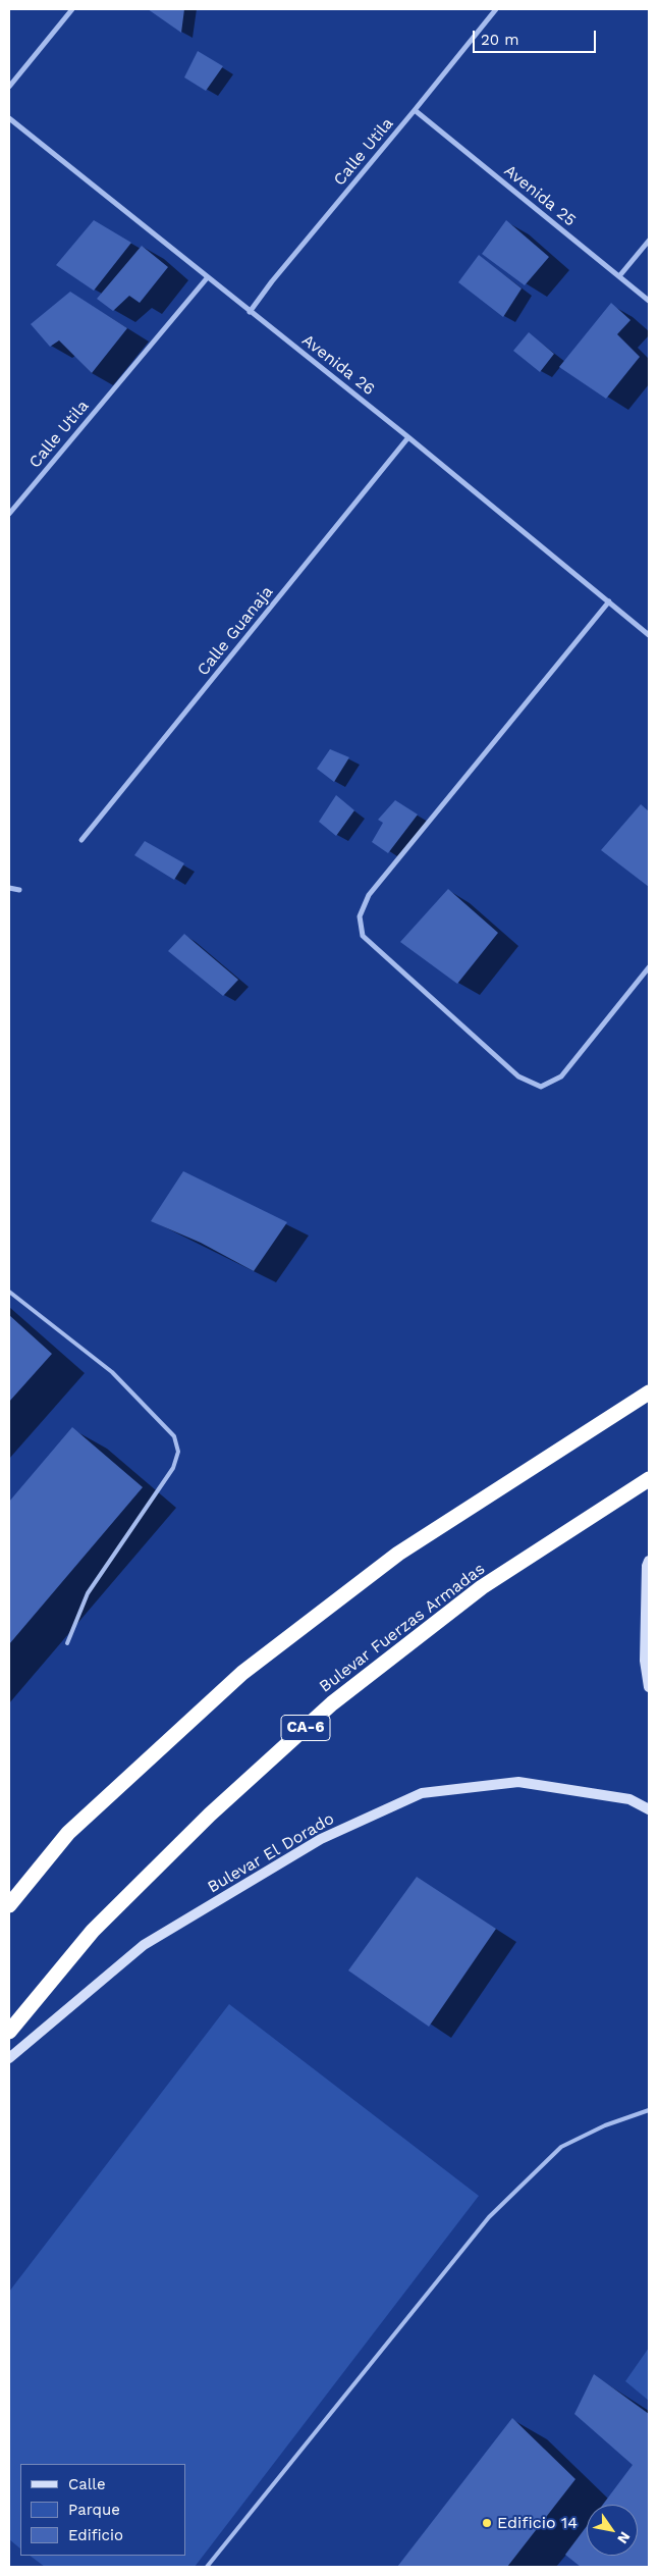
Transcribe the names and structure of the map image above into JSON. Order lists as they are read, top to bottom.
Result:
{
  "streets": {
    "highway": ["Bulevar Fuerzas Armadas", "CA-6"],
    "street": [
      "Calle Utila",
      "Avenida 25",
      "Avenida 26",
      "Calle Guanaja",
      "Bulevar El Dorado"
    ]
  },
  "crossings": [
    ["Calle Utila", "Avenida 25"],
    ["Calle Utila", "Avenida 26"],
    ["Avenida 26", "Calle Guanaja"]
  ],
  "places": ["Edificio 14"],
  "legend": ["Calle", "Parque", "Edificio"],
  "scale_bar": "20 m",
  "north": "bottom right"
}
